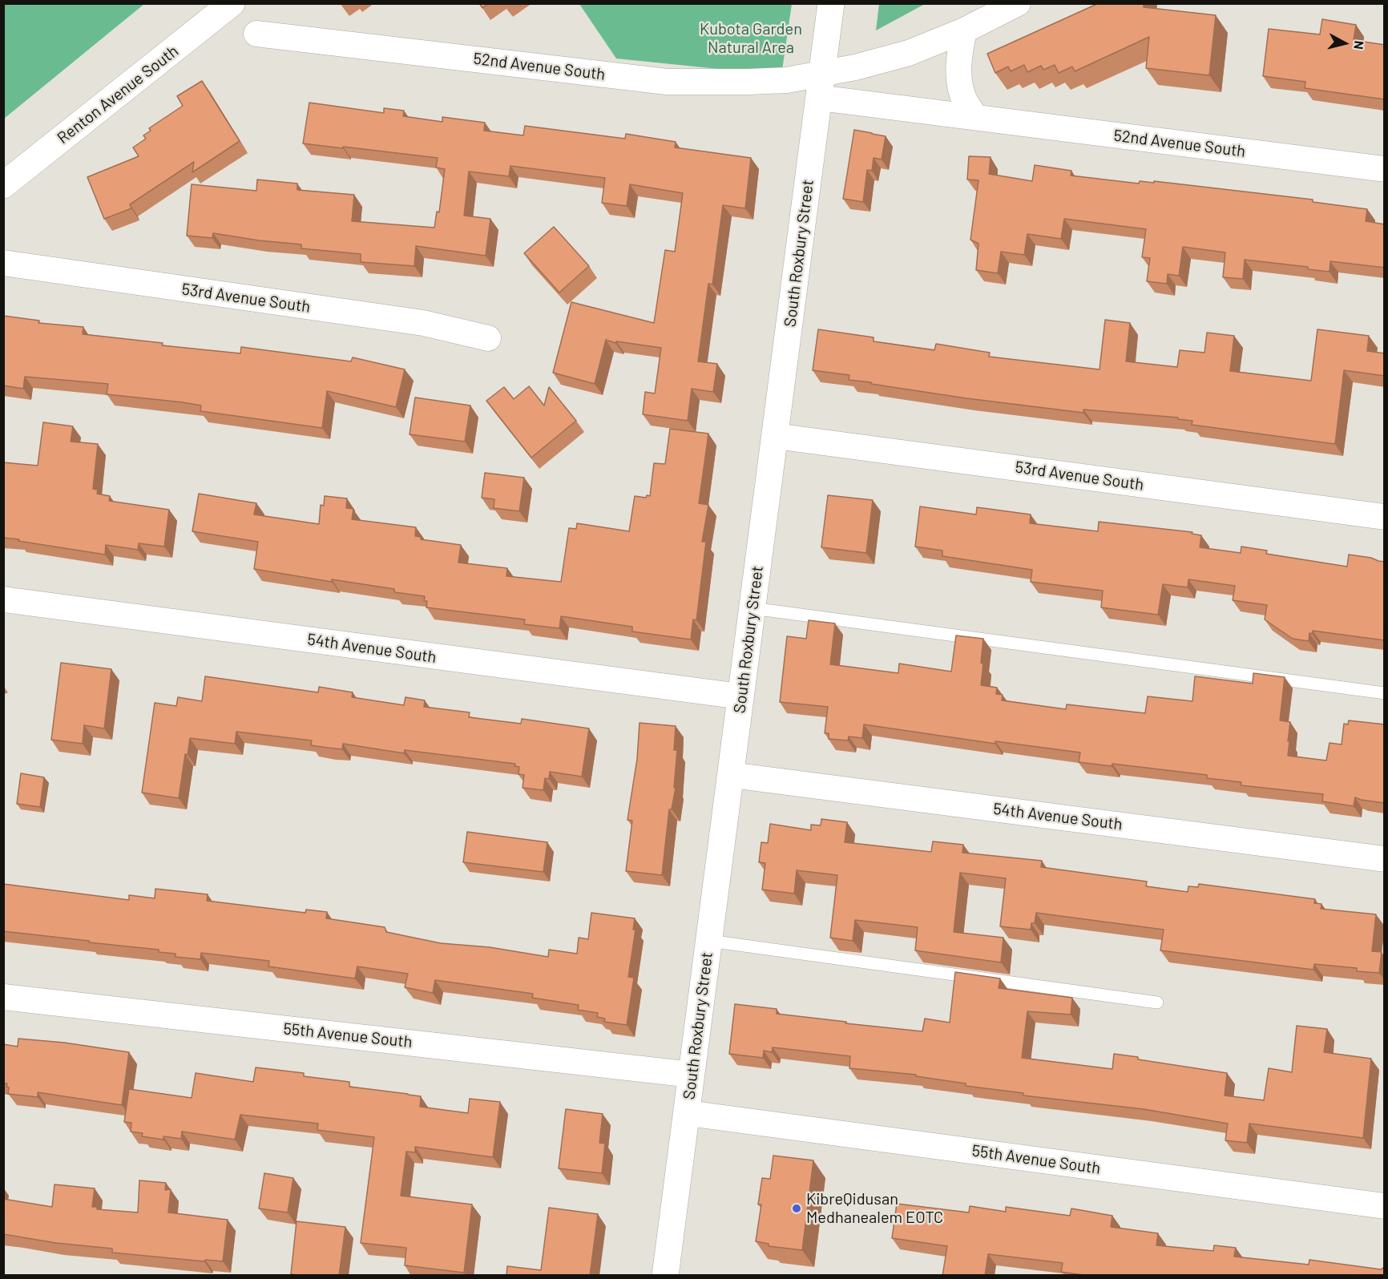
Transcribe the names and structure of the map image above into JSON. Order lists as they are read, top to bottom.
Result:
{
  "streets": {
    "street": [
      "52nd Avenue South",
      "Renton Avenue South",
      "South Roxbury Street",
      "53rd Avenue South",
      "54th Avenue South",
      "55th Avenue South"
    ]
  },
  "crossings": [
    ["52nd Avenue South", "South Roxbury Street"],
    ["South Roxbury Street", "53rd Avenue South"],
    ["South Roxbury Street", "54th Avenue South"],
    ["South Roxbury Street", "55th Avenue South"]
  ],
  "parks": ["Kubota Garden Natural Area"],
  "places": ["KibreQidusan Medhanealem EOTC"],
  "north": "right"
}
